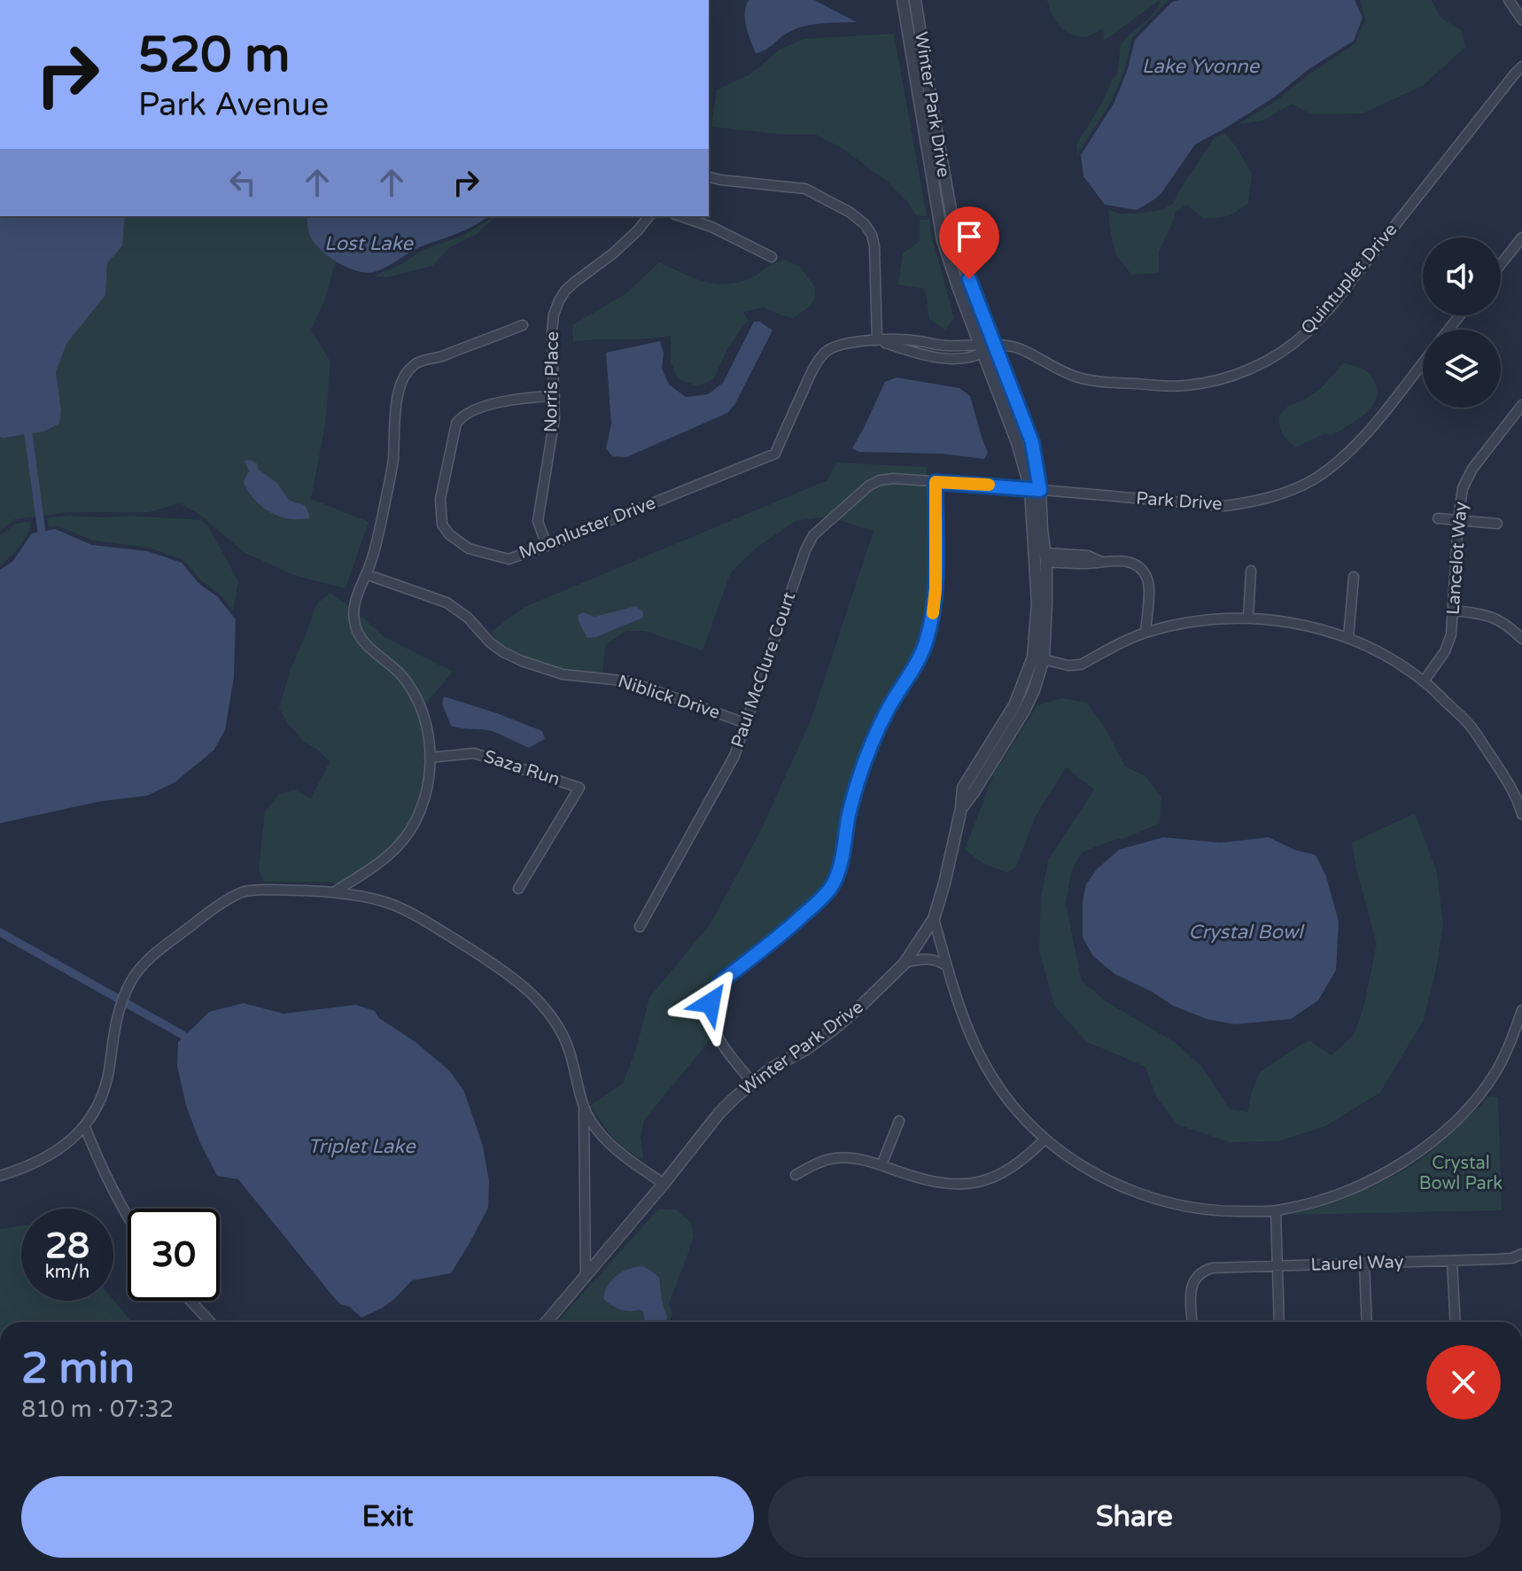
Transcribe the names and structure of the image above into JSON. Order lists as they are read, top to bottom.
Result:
{
  "streets": {
    "street": [
      "Winter Park Drive",
      "Quintuplet Drive",
      "Norris Place",
      "Park Drive",
      "Moonluster Drive",
      "Lancelot Way",
      "Paul McClure Court",
      "Niblick Drive",
      "Saza Run",
      "Laurel Way"
    ]
  },
  "crossings": [
    ["Winter Park Drive", "Quintuplet Drive"],
    ["Winter Park Drive", "Park Drive"],
    ["Winter Park Drive", "Moonluster Drive"],
    ["Quintuplet Drive", "Moonluster Drive"],
    ["Norris Place", "Moonluster Drive"],
    ["Park Drive", "Paul McClure Court"],
    ["Paul McClure Court", "Niblick Drive"]
  ],
  "water": [
    "Lake Yvonne",
    "Lost Lake",
    "Crystal Bowl",
    "Triplet Lake"
  ],
  "parks": ["Crystal Bowl Park"],
  "page": {
    "turn": ["520 m", "Park Avenue"],
    "speed": "28 km/h",
    "limit": "30",
    "heading": ["2 min", "810 m · 07:32"],
    "buttons": ["Exit", "Share"]
  }
}
